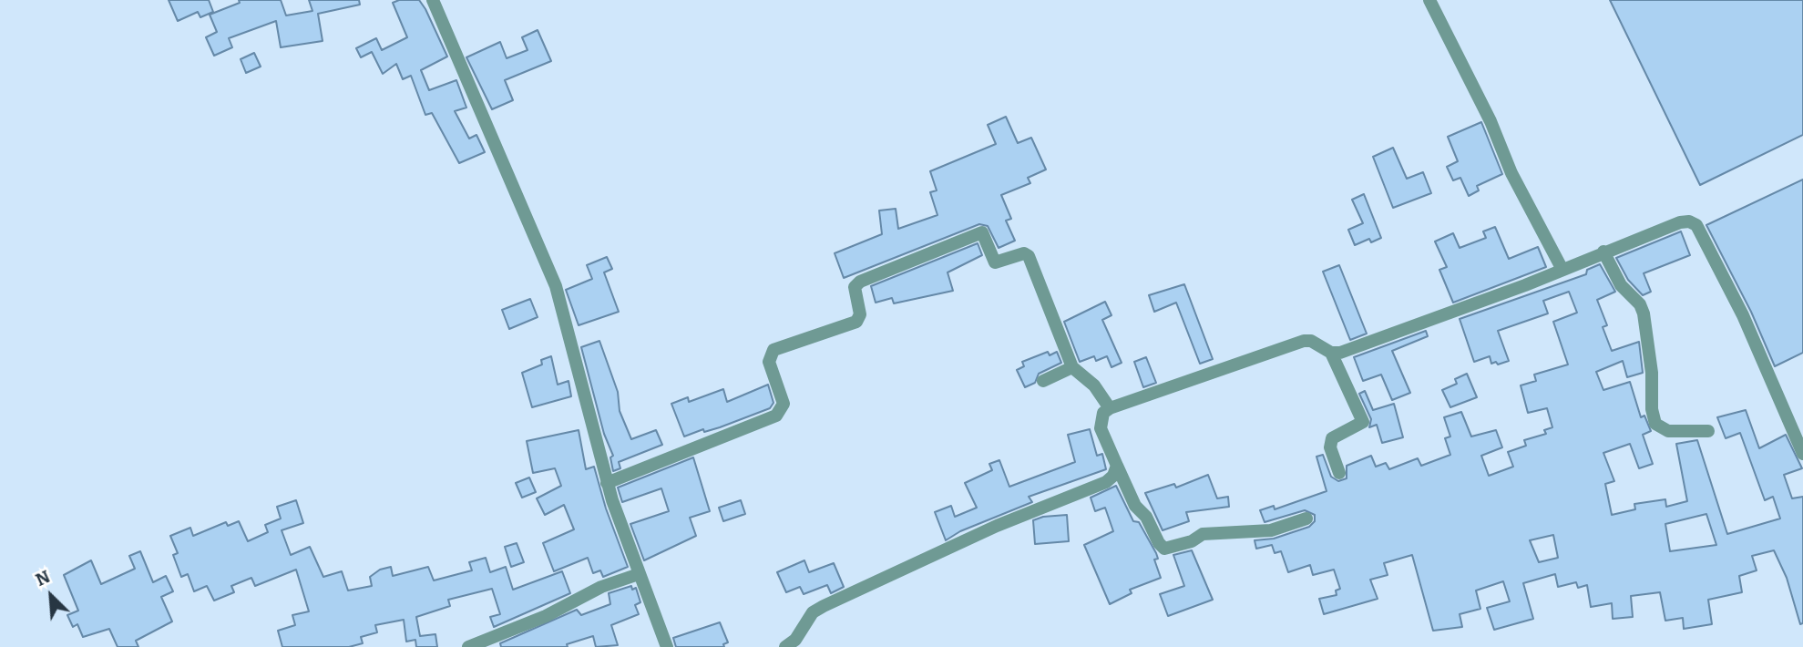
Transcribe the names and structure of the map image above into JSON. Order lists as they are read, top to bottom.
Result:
{
  "north": "top left"
}
